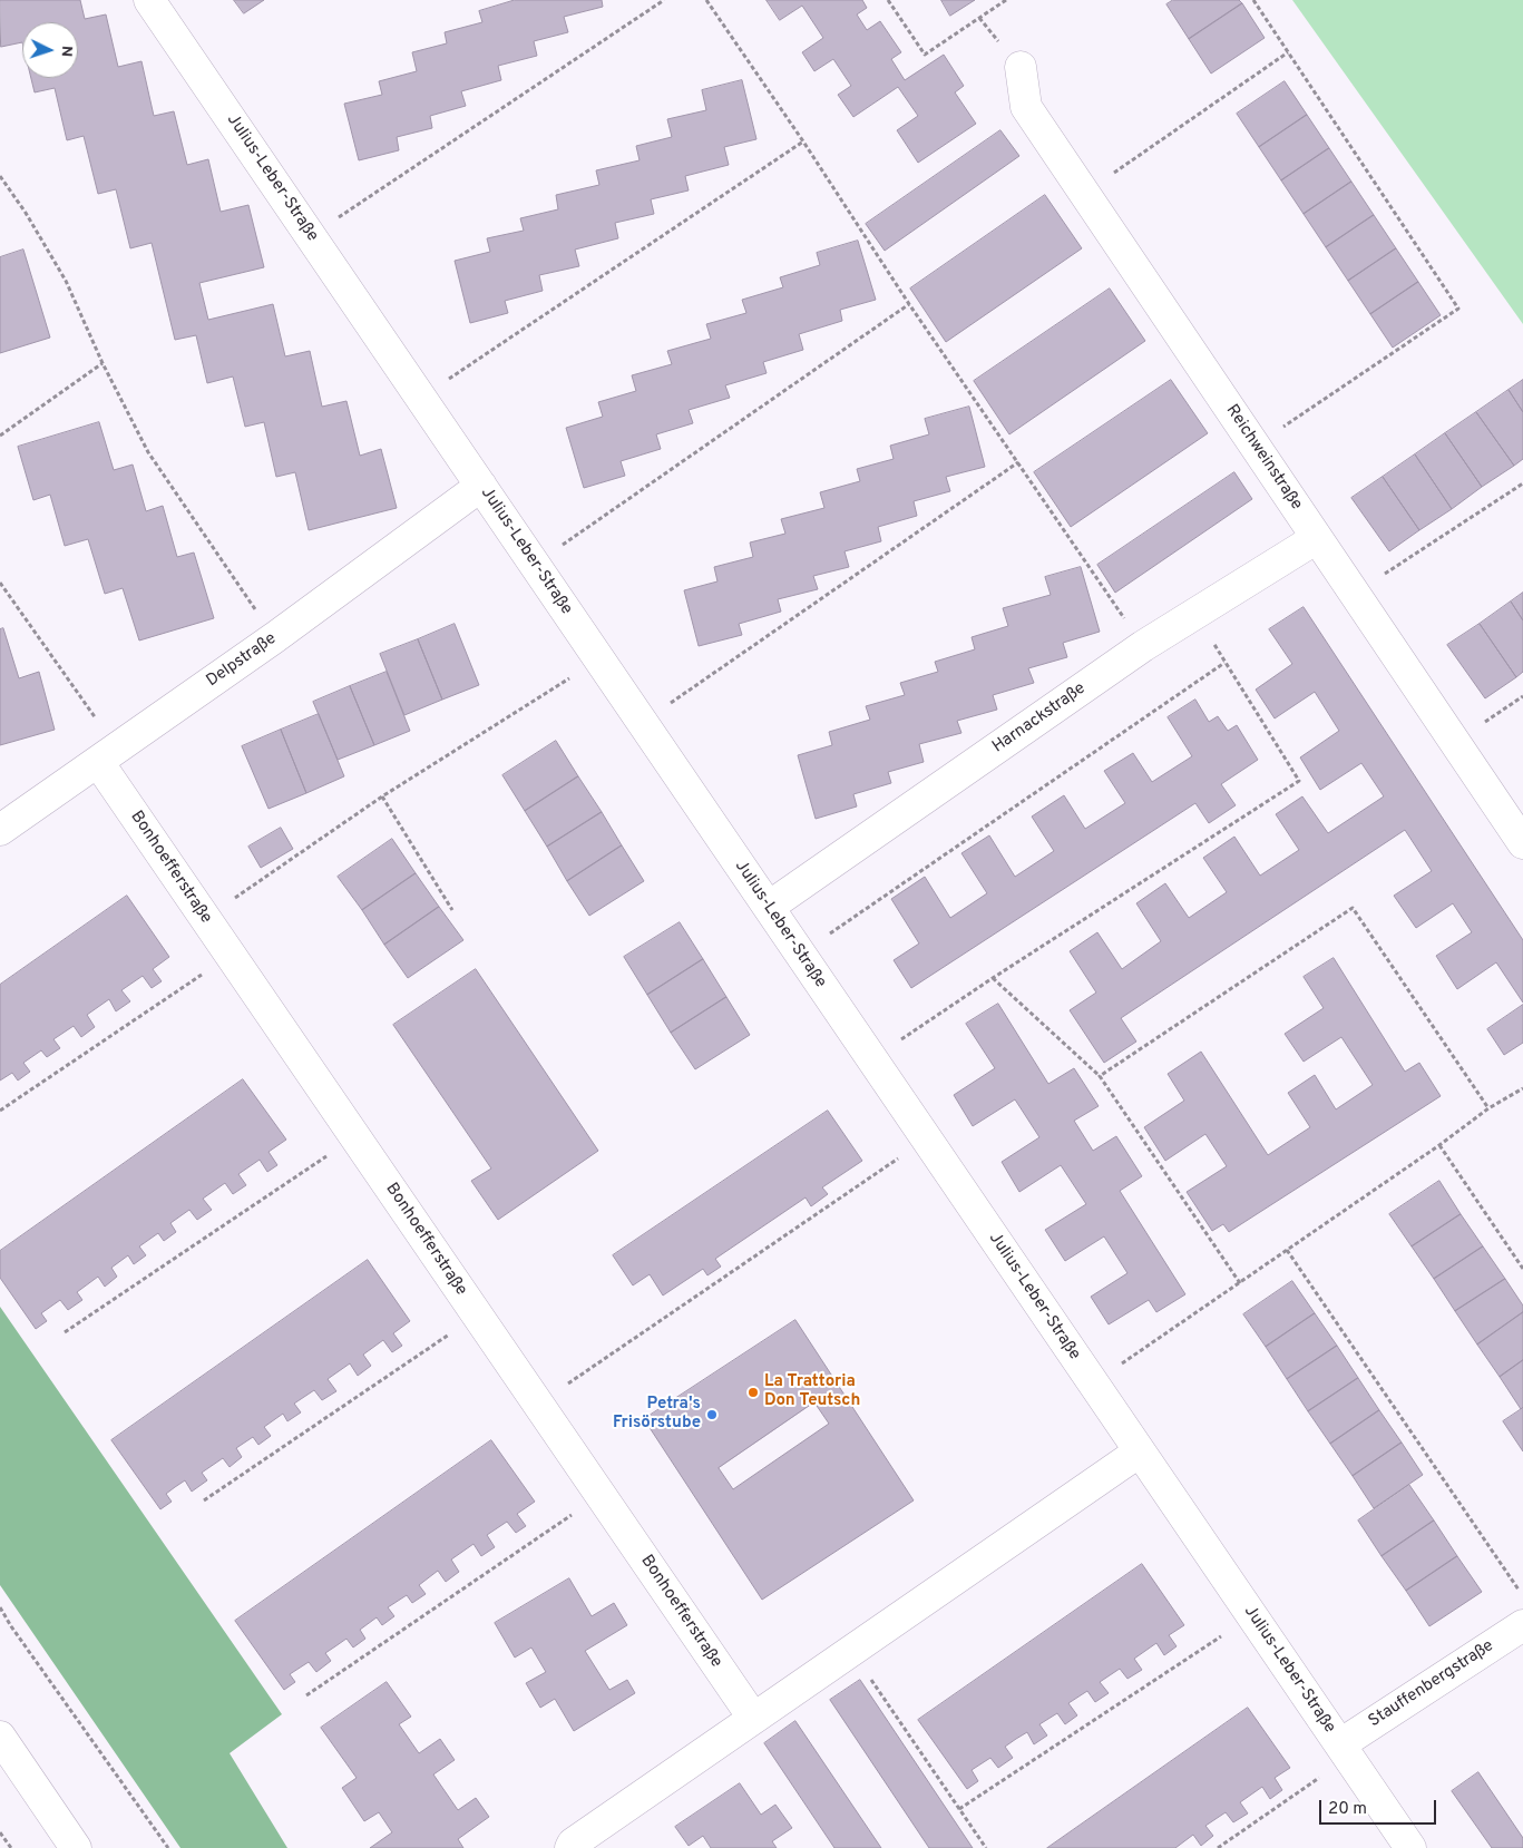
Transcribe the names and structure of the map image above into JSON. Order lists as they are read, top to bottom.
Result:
{
  "streets": {
    "street": [
      "Julius-Leber-Straße",
      "Reichweinstraße",
      "Delpstraße",
      "Harnackstraße",
      "Bonhoefferstraße",
      "Stauffenbergstraße"
    ]
  },
  "crossings": [
    ["Julius-Leber-Straße", "Delpstraße"],
    ["Julius-Leber-Straße", "Harnackstraße"],
    ["Julius-Leber-Straße", "Stauffenbergstraße"],
    ["Reichweinstraße", "Harnackstraße"],
    ["Delpstraße", "Bonhoefferstraße"]
  ],
  "places": ["La Trattoria Don Teutsch", "Petra's Frisörstube"],
  "scale_bar": "20 m",
  "north": "right"
}
